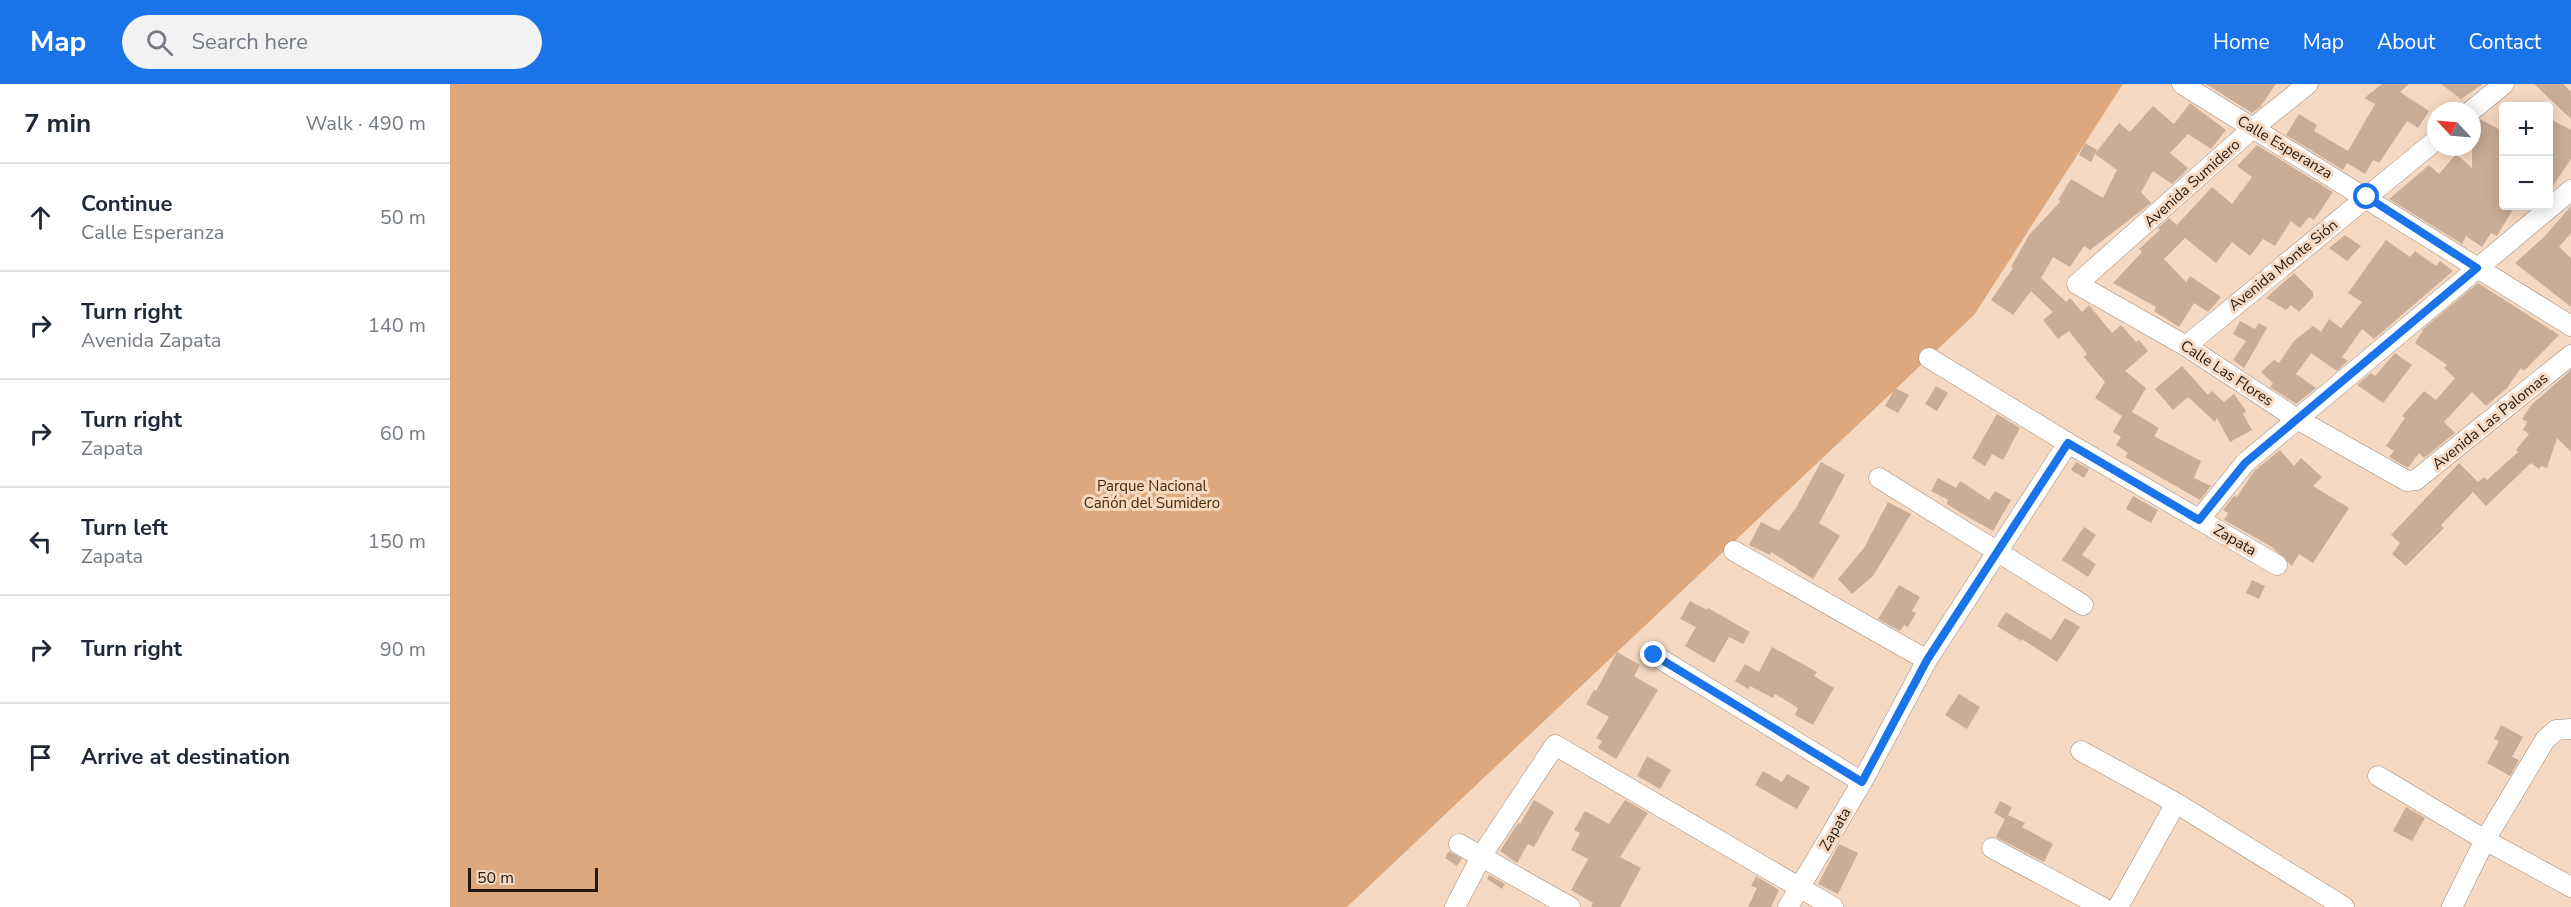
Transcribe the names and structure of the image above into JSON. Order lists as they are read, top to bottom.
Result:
{
  "streets": {
    "street": [
      "Calle Esperanza",
      "Avenida Sumidero",
      "Avenida Monte Sión",
      "Calle Las Flores",
      "Avenida Las Palomas",
      "Zapata"
    ]
  },
  "crossings": [
    ["Calle Esperanza", "Avenida Sumidero"],
    ["Calle Esperanza", "Avenida Monte Sión"],
    ["Avenida Sumidero", "Calle Las Flores"],
    ["Avenida Monte Sión", "Calle Las Flores"],
    ["Calle Las Flores", "Avenida Las Palomas"]
  ],
  "parks": ["Parque Nacional Cañón del Sumidero"],
  "scale_bar": "50 m",
  "north": "top left",
  "page": {
    "header": "Map",
    "search": "Search here",
    "nav": [
      "Home",
      "Map",
      "About",
      "Contact"
    ],
    "heading": ["7 min", "Walk · 490 m"],
    "map_buttons": ["+", "−"],
    "list": [
      ["Continue", "Calle Esperanza", "50 m"],
      ["Turn right", "Avenida Zapata", "140 m"],
      ["Turn right", "Zapata", "60 m"],
      ["Turn left", "Zapata", "150 m"],
      ["Turn right", "90 m"],
      "Arrive at destination"
    ],
    "scale": "50 m"
  }
}
